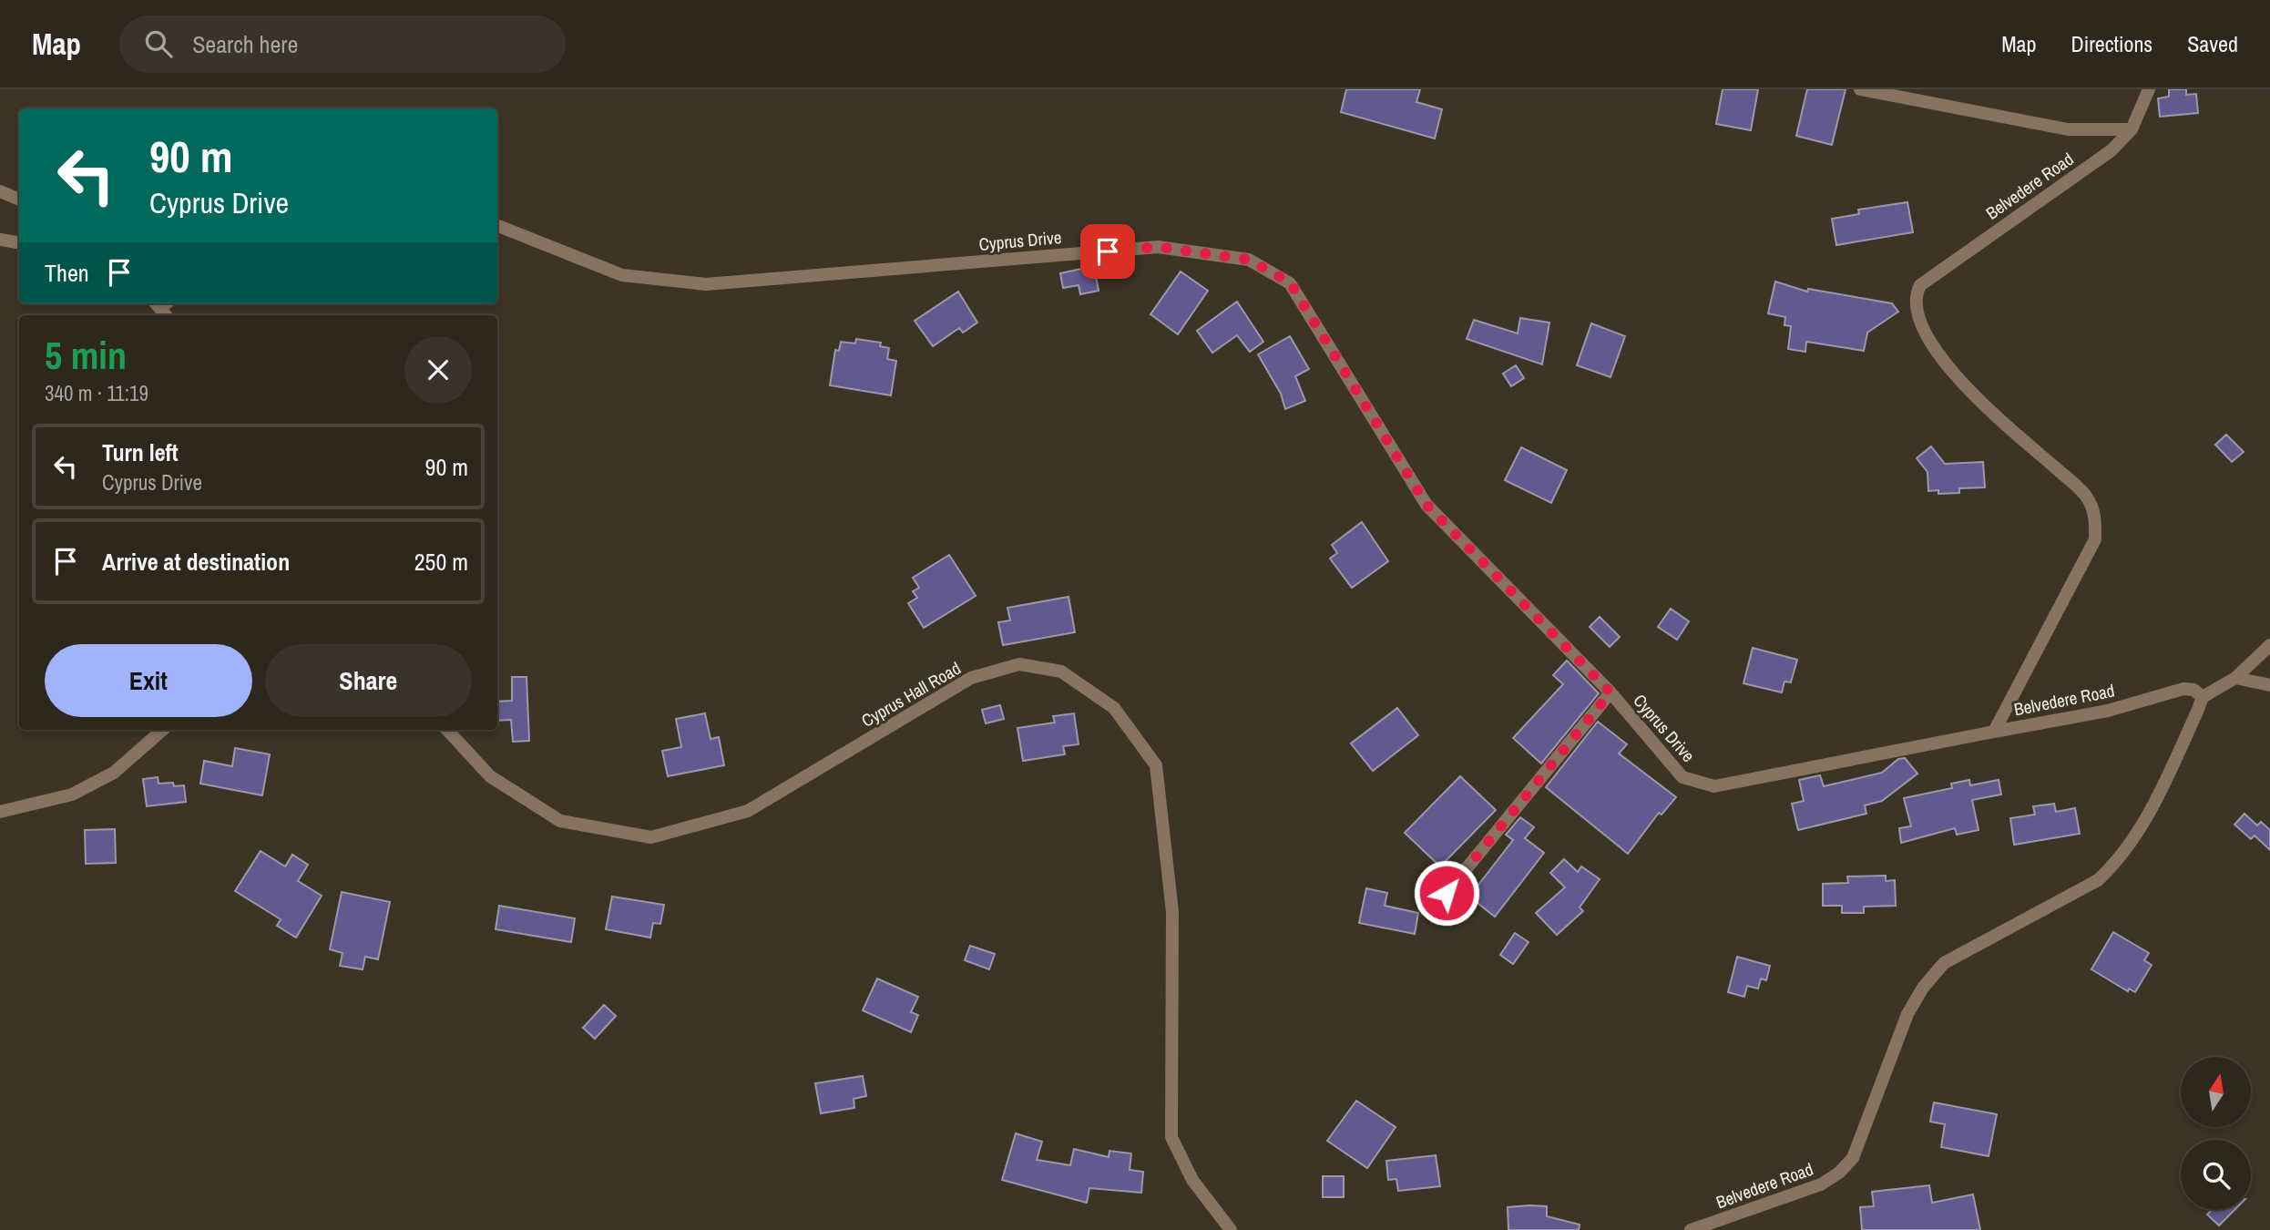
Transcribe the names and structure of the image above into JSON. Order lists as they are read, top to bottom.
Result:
{
  "streets": {
    "street": ["Belvedere Road", "Cyprus Drive", "Cyprus Hall Road"]
  },
  "crossings": [
    ["Belvedere Road", "Cyprus Drive"]
  ],
  "north": "top",
  "page": {
    "header": "Map",
    "search": "Search here",
    "nav": ["Map", "Directions", "Saved"],
    "turn": ["90 m", "Cyprus Drive"],
    "then": "Then",
    "heading": ["5 min", "340 m · 11:19"],
    "list": [
      {
        "name": "Turn left",
        "note": "Cyprus Drive",
        "value": "90 m"
      },
      {
        "name": "Arrive at destination",
        "value": "250 m"
      }
    ],
    "buttons": ["Exit", "Share"]
  }
}
